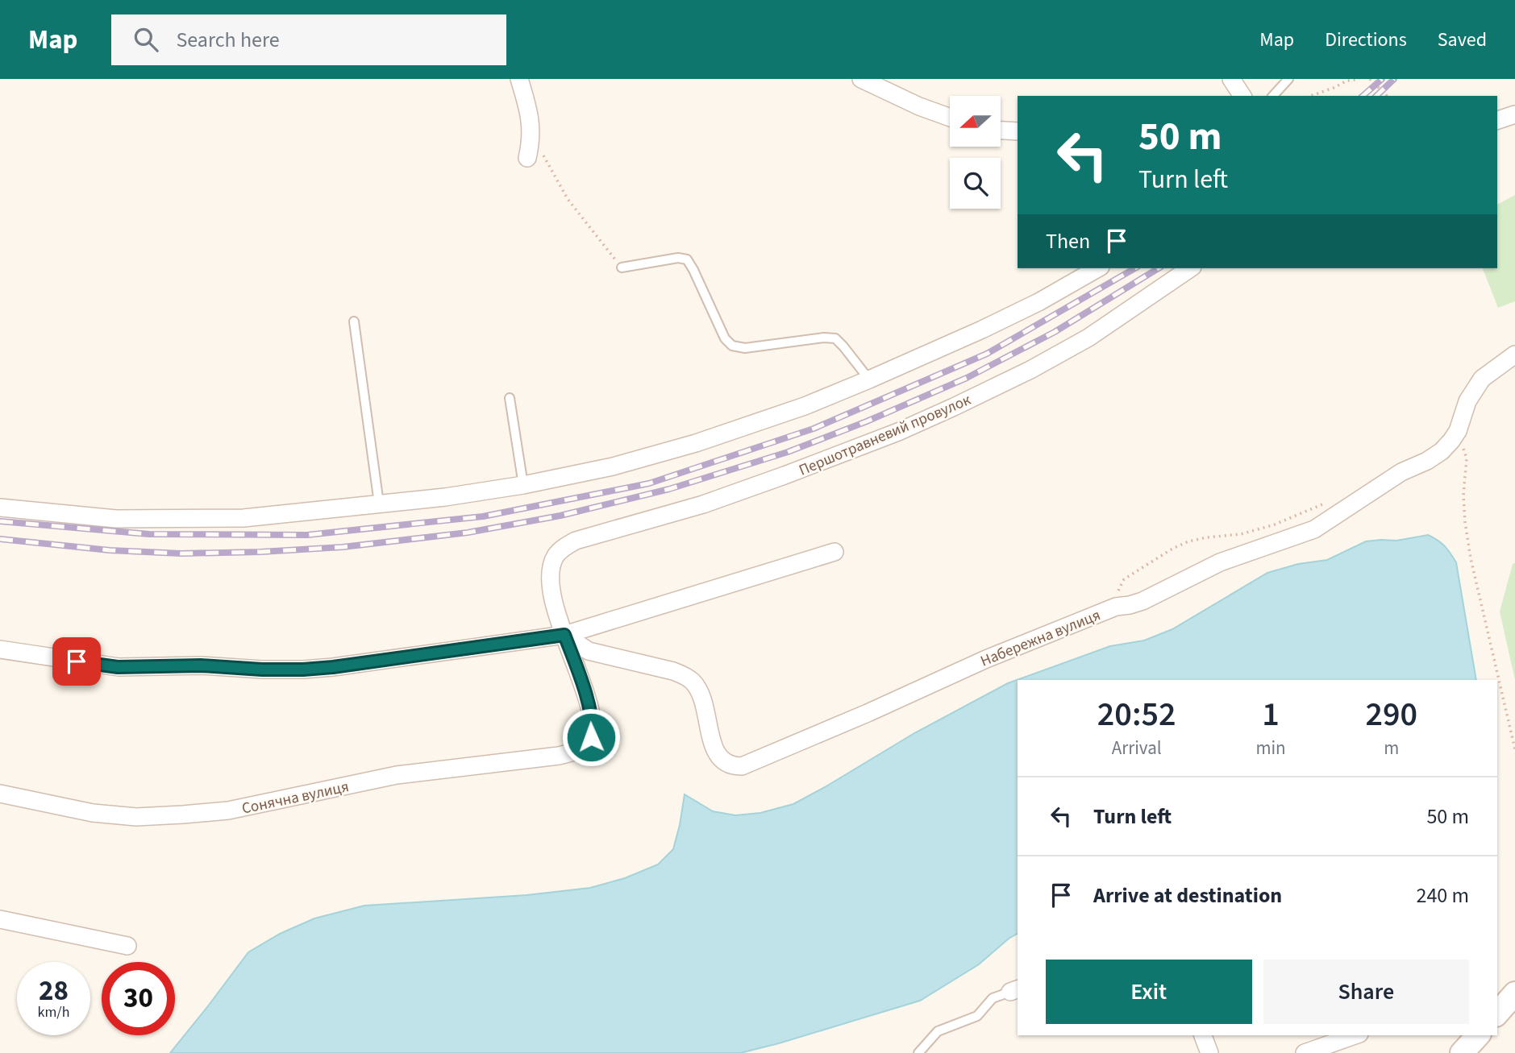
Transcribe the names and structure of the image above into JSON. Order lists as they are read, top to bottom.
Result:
{
  "streets": {
    "street": ["Першотравневий провулок", "Набережна вулиця", "Сонячна вулиця"]
  },
  "crossings": [
    ["Першотравневий провулок", "Набережна вулиця"],
    ["Першотравневий провулок", "Сонячна вулиця"],
    ["Набережна вулиця", "Сонячна вулиця"]
  ],
  "north": "left",
  "page": {
    "header": "Map",
    "search": "Search here",
    "nav": ["Map", "Directions", "Saved"],
    "turn": ["50 m", "Turn left"],
    "then": "Then",
    "eta": [
      "20:52",
      "Arrival",
      "1",
      "min",
      "290",
      "m"
    ],
    "list": [
      {
        "name": "Turn left",
        "value": "50 m"
      },
      {
        "name": "Arrive at destination",
        "value": "240 m"
      }
    ],
    "buttons": ["Exit", "Share"],
    "speed": "28 km/h",
    "limit": "30"
  }
}
